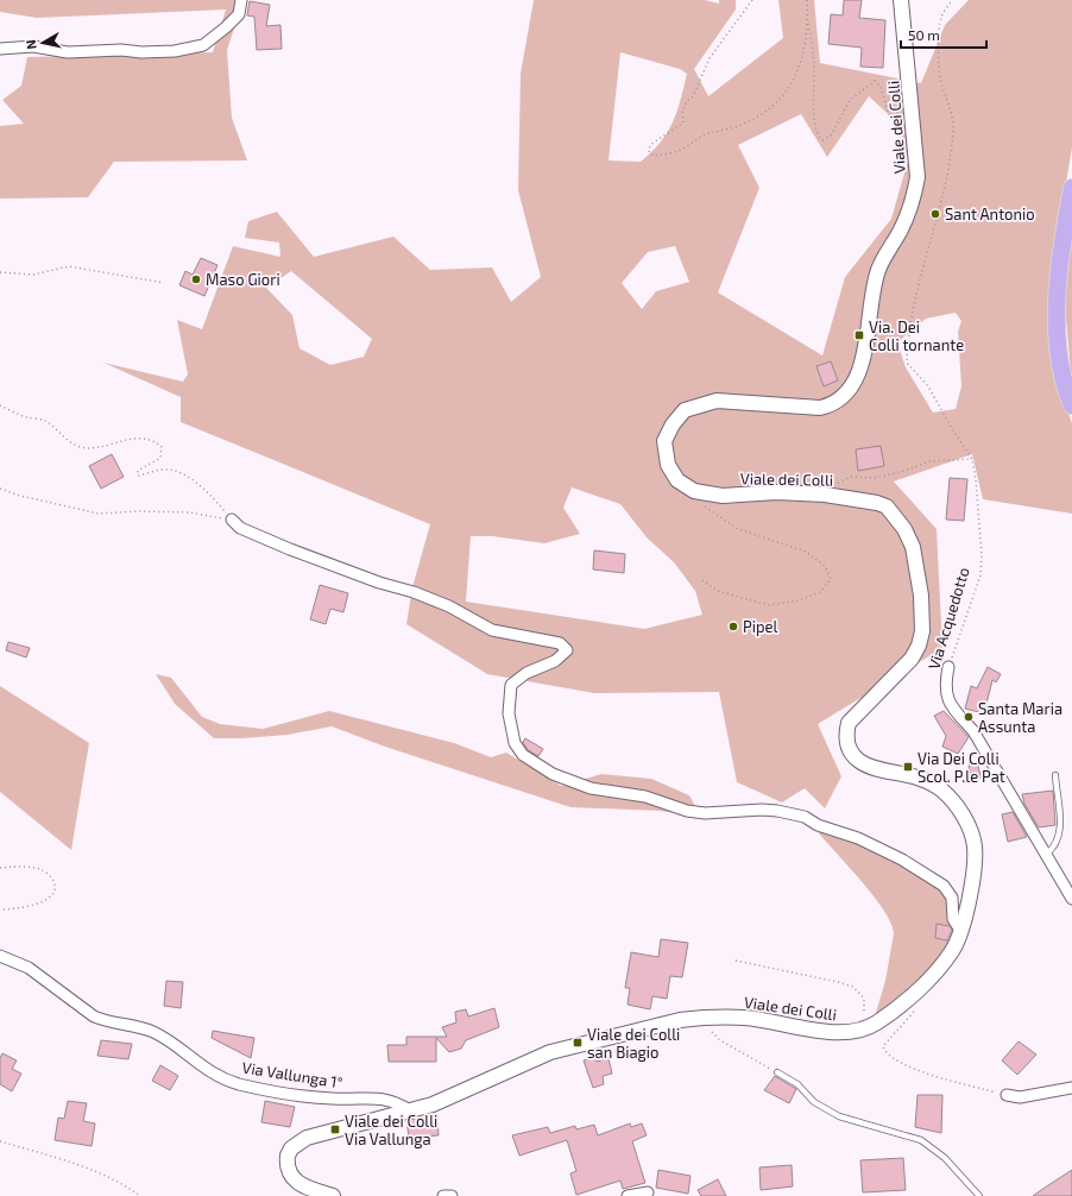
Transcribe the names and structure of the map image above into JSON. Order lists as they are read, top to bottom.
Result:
{
  "streets": {
    "main road": ["Viale dei Colli"],
    "street": ["Via Acquedotto", "Via Vallunga 1°"]
  },
  "crossings": [
    ["Viale dei Colli", "Via Vallunga 1°"]
  ],
  "places": {
    "other": [
      "Sant Antonio",
      "Maso Giori",
      "Pipel",
      "Santa Maria Assunta"
    ],
    "transit": [
      "Via. Dei Colli tornante",
      "Via Dei Colli Scol. P.le Pat",
      "Viale dei Colli san Biagio",
      "Viale dei Colli Via Vallunga"
    ]
  },
  "scale_bar": "50 m",
  "north": "left"
}
